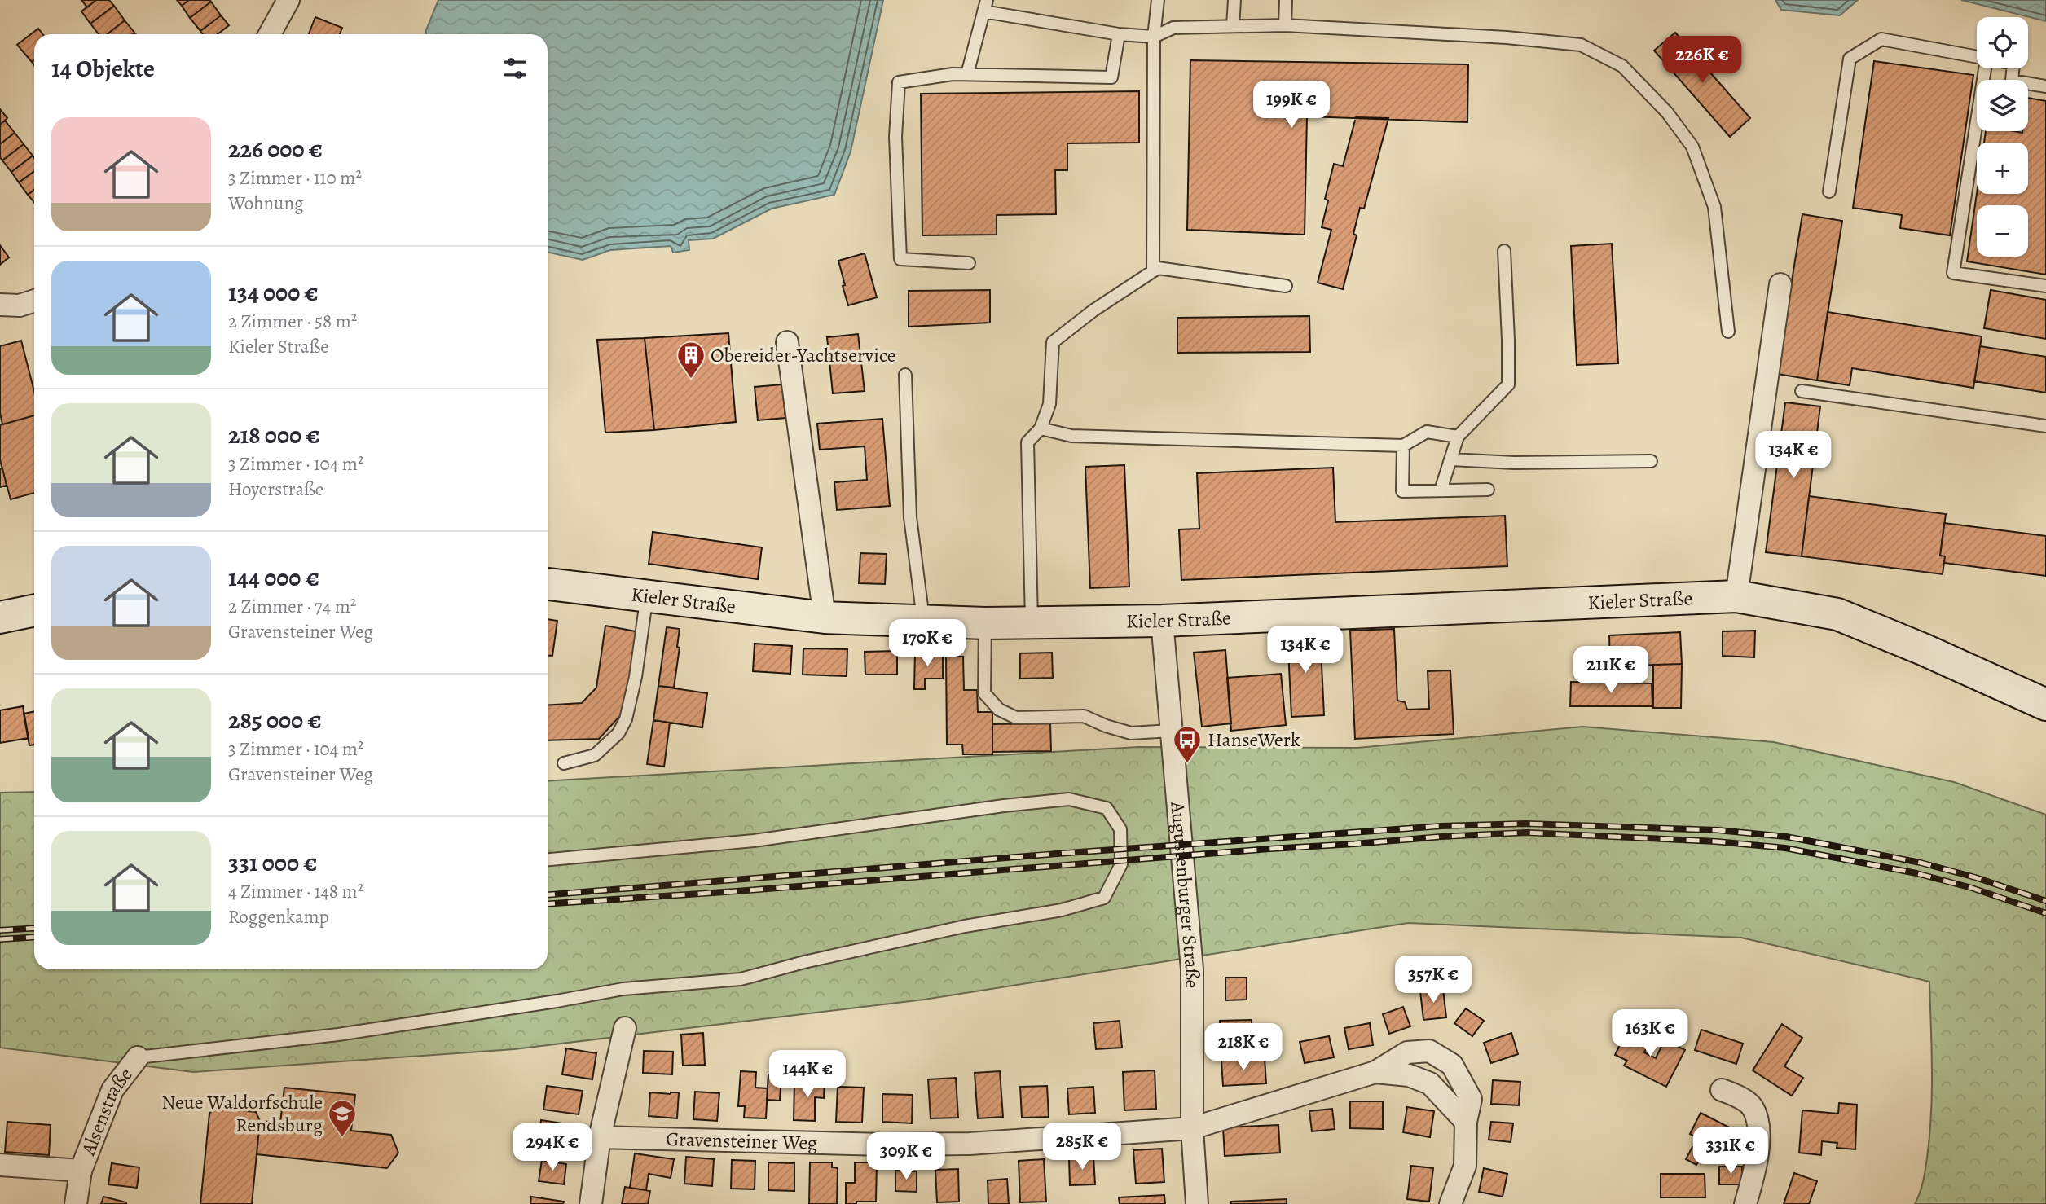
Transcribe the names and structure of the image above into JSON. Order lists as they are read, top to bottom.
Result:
{
  "streets": {
    "main road": ["Kieler Straße"],
    "street": ["Augustenburger Straße", "Alsenstraße", "Gravensteiner Weg"]
  },
  "crossings": [
    ["Kieler Straße", "Augustenburger Straße"],
    ["Augustenburger Straße", "Gravensteiner Weg"]
  ],
  "places": {
    "building": ["Obereider-Yachtservice"],
    "bus stop": ["HanseWerk"],
    "school or university": ["Neue Waldorfschule Rendsburg"]
  },
  "page": {
    "map_buttons": ["+", "−"],
    "heading": "14 Objekte",
    "price": [
      "226K €",
      "199K €",
      "134K €",
      "170K €",
      "134K €",
      "211K €",
      "357K €",
      "163K €",
      "218K €",
      "144K €",
      "285K €",
      "294K €",
      "331K €",
      "309K €"
    ],
    "list": [
      {
        "name": "226 000 €",
        "note": "3 Zimmer · 110 m² · Wohnung"
      },
      {
        "name": "134 000 €",
        "note": "2 Zimmer · 58 m² · Kieler Straße"
      },
      {
        "name": "218 000 €",
        "note": "3 Zimmer · 104 m² · Hoyerstraße"
      },
      {
        "name": "144 000 €",
        "note": "2 Zimmer · 74 m² · Gravensteiner Weg"
      },
      {
        "name": "285 000 €",
        "note": "3 Zimmer · 104 m² · Gravensteiner Weg"
      },
      {
        "name": "331 000 €",
        "note": "4 Zimmer · 148 m² · Roggenkamp"
      }
    ]
  }
}
